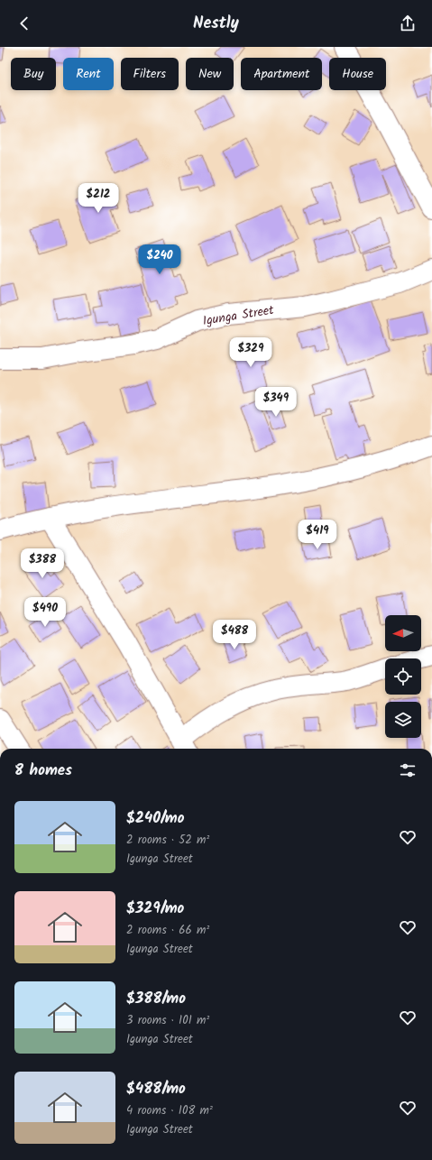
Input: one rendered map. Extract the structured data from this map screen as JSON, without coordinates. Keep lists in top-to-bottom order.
{
  "streets": {
    "street": ["Igunga Street"]
  },
  "north": "left",
  "page": {
    "header": "Nestly",
    "chip": [
      "Buy",
      "Rent",
      "Filters",
      "New",
      "Apartment",
      "House"
    ],
    "price": [
      "$212",
      "$240",
      "$329",
      "$349",
      "$419",
      "$388",
      "$490",
      "$488"
    ],
    "heading": "8 homes",
    "list": [
      {
        "name": "$240/mo",
        "note": "2 rooms · 52 m² · Igunga Street"
      },
      {
        "name": "$329/mo",
        "note": "2 rooms · 66 m² · Igunga Street"
      },
      {
        "name": "$388/mo",
        "note": "3 rooms · 101 m² · Igunga Street"
      },
      {
        "name": "$488/mo",
        "note": "4 rooms · 108 m² · Igunga Street"
      }
    ]
  }
}
